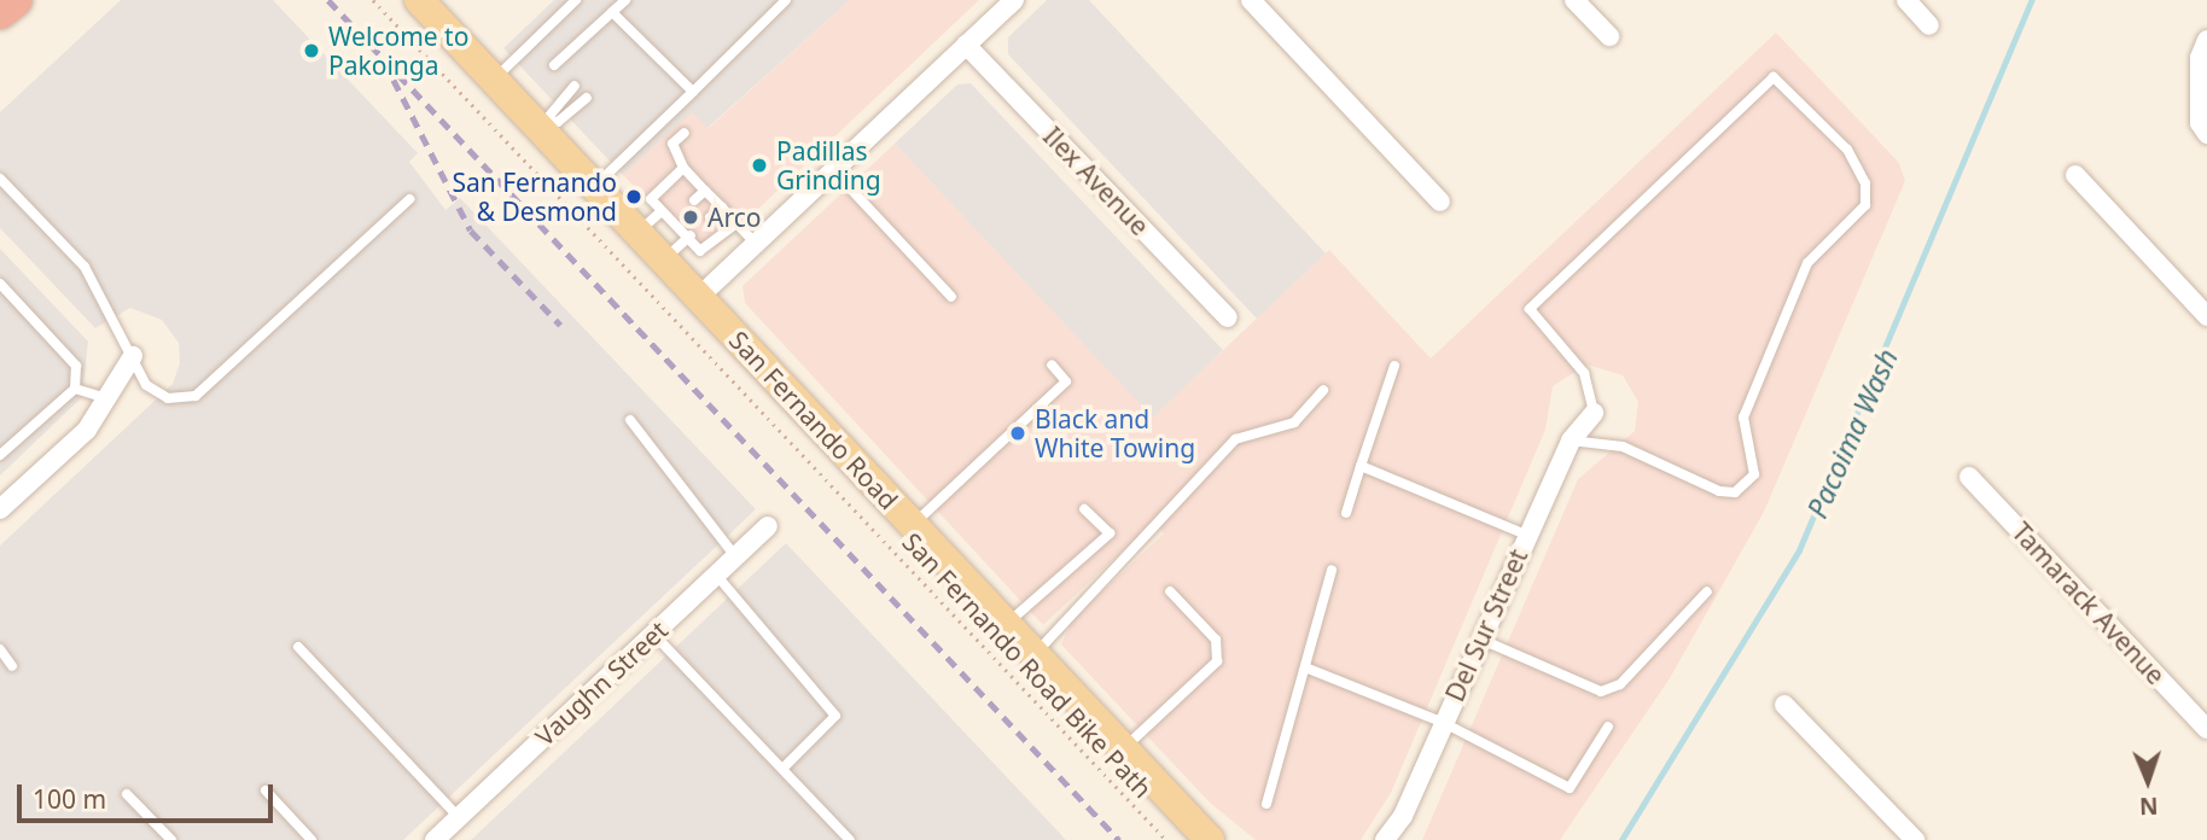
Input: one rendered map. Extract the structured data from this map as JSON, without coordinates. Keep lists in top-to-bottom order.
{
  "streets": {
    "main road": ["San Fernando Road"],
    "street": [
      "Ilex Avenue",
      "Tamarack Avenue",
      "Del Sur Street",
      "Vaughn Street"
    ],
    "path": ["San Fernando Road Bike Path"]
  },
  "water": ["Pacoima Wash"],
  "places": [
    "Welcome to Pakoinga",
    "Padillas Grinding",
    "San Fernando & Desmond",
    "Arco",
    "Black and White Towing"
  ],
  "scale_bar": "100 m",
  "north": "bottom"
}
